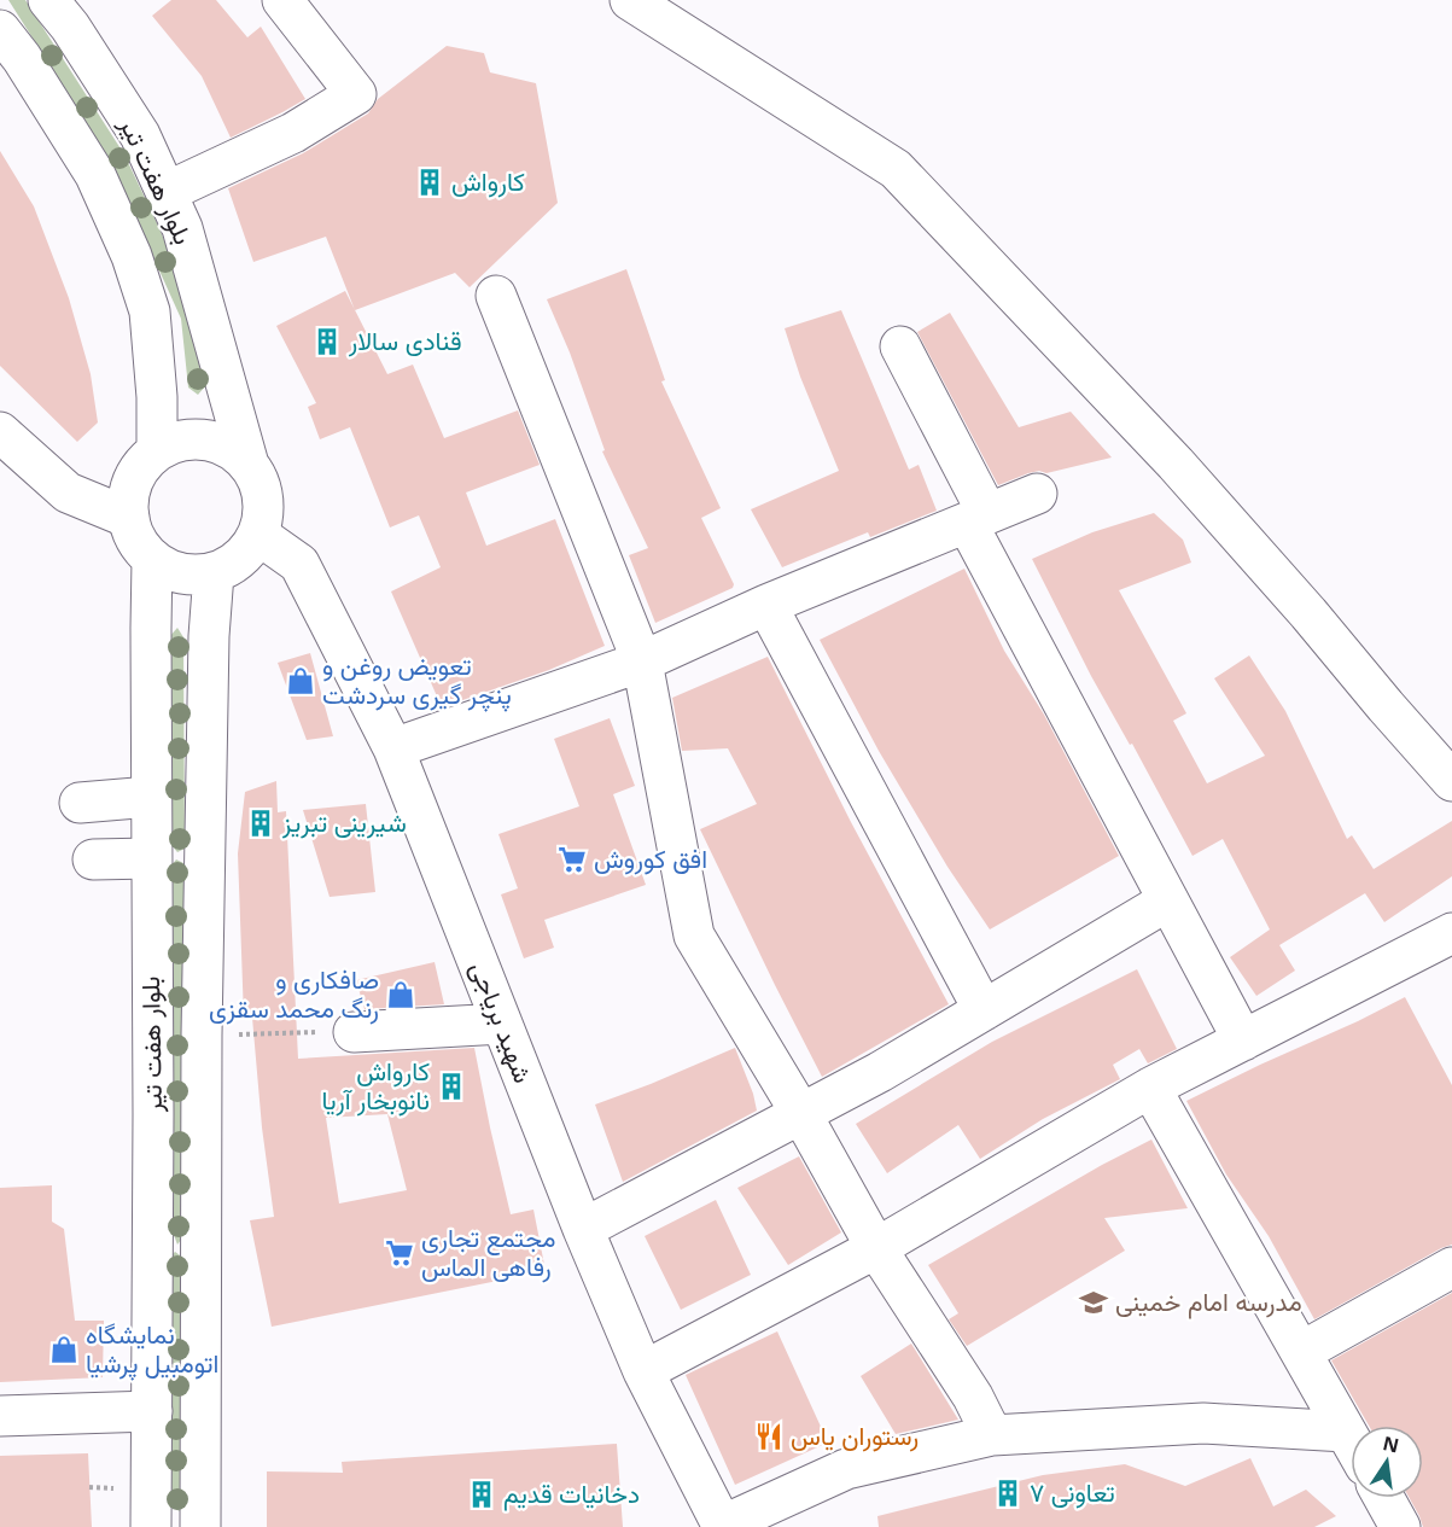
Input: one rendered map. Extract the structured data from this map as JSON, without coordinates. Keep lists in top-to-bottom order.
{
  "streets": {
    "street": ["بلوار هفت تیر", "شهید بریاجی"]
  },
  "crossings": [
    ["بلوار هفت تیر", "شهید بریاجی"]
  ],
  "places": {
    "building": [
      "کارواش",
      "قنادی سالار",
      "شیرینی تبریز",
      "کارواش نانوبخار آریا",
      "تعاونی ۷",
      "دخانیات قدیم"
    ],
    "shop": ["تعویض روغن و پنچر گیری سردشت", "صافکاری و رنگ محمد سقزی", "نمایشگاه اتومبیل پرشیا"],
    "supermarket": ["افق کوروش", "مجتمع تجاری رفاهی الماس"],
    "school or university": ["مدرسه امام خمینی"],
    "restaurant": ["رستوران یاس"]
  },
  "north": "top"
}
